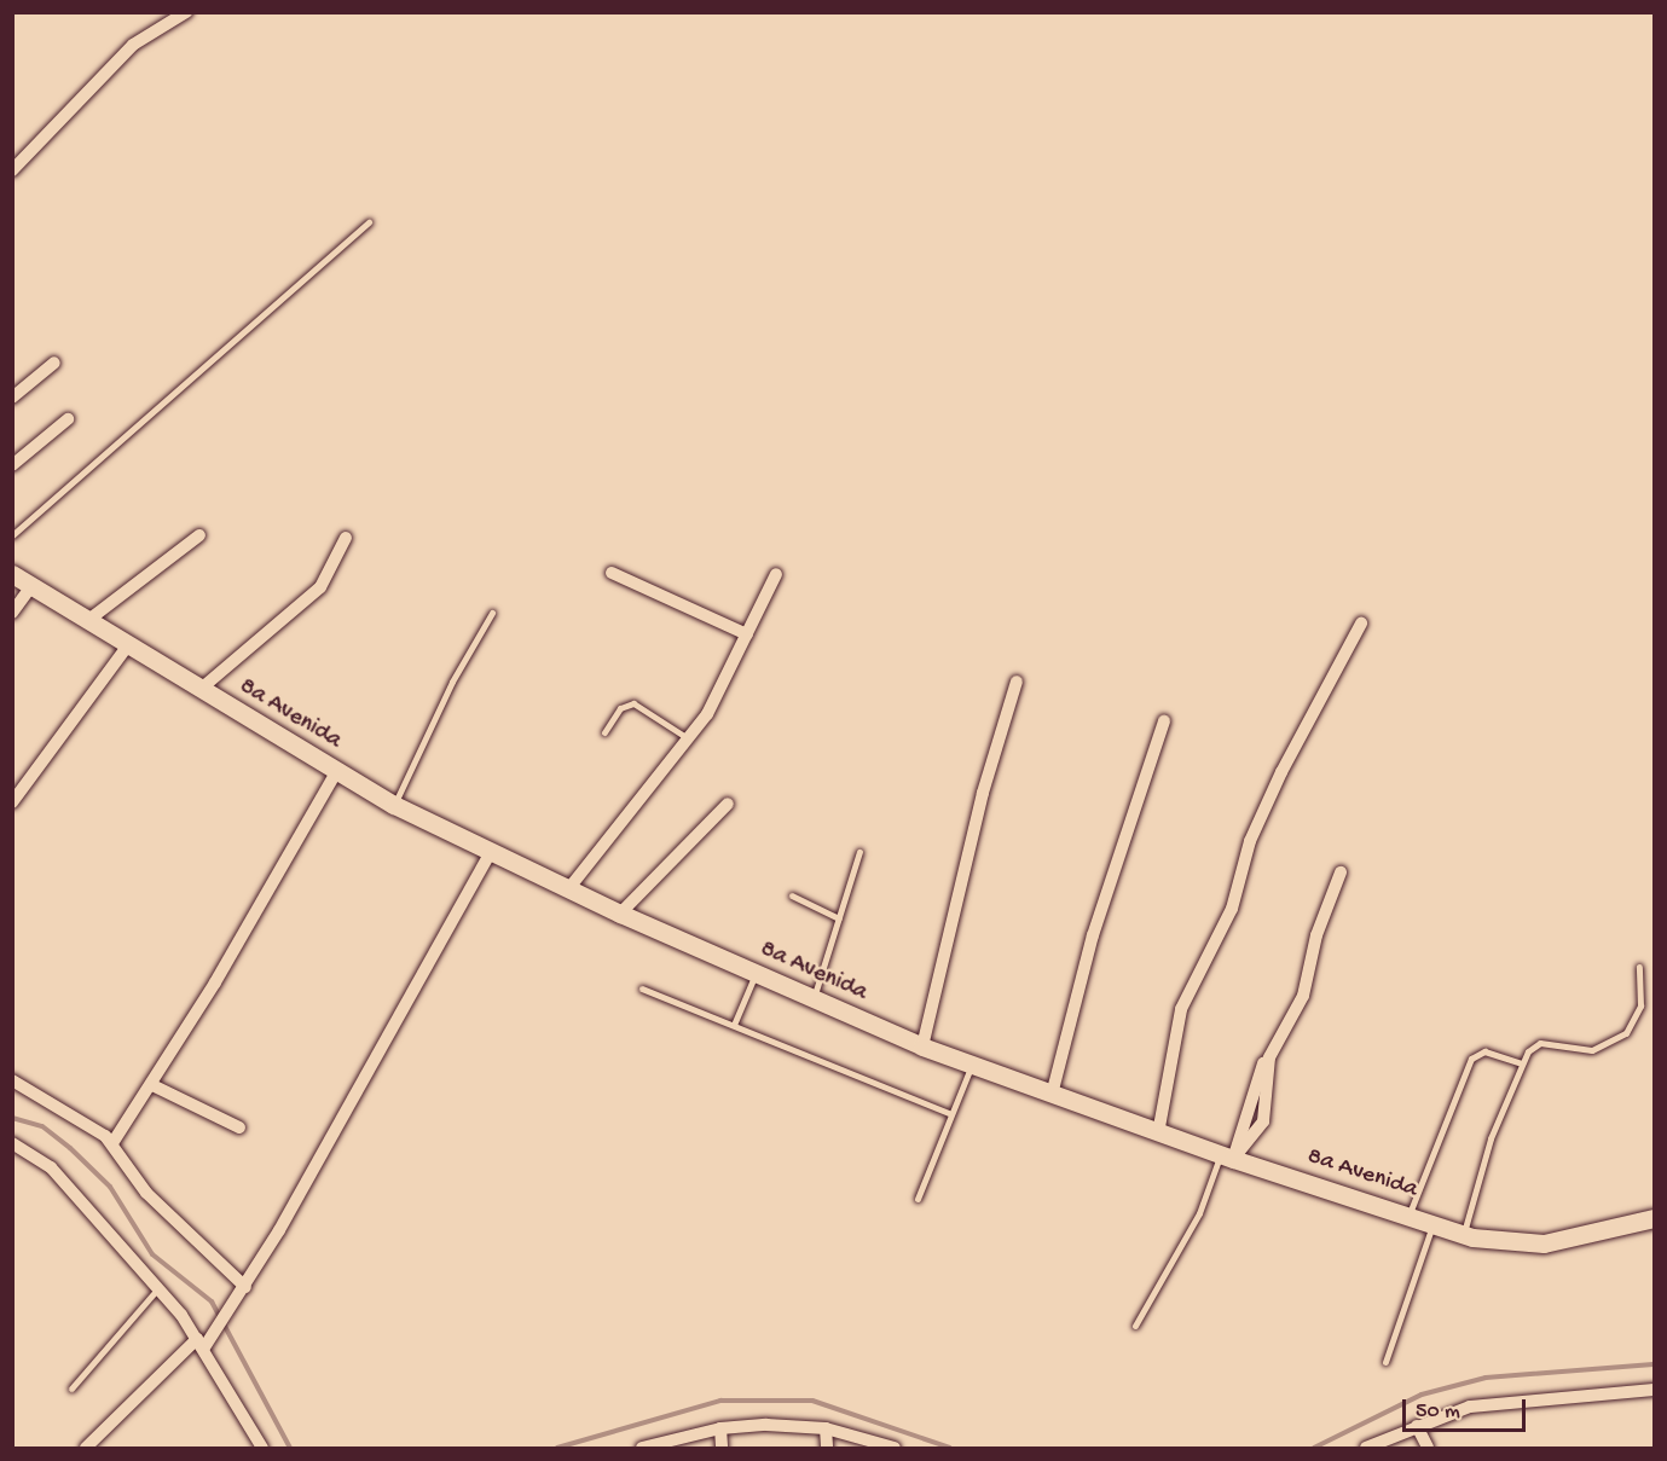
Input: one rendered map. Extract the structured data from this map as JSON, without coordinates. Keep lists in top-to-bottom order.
{
  "streets": {
    "street": ["8a Avenida"]
  },
  "scale_bar": "50 m"
}
